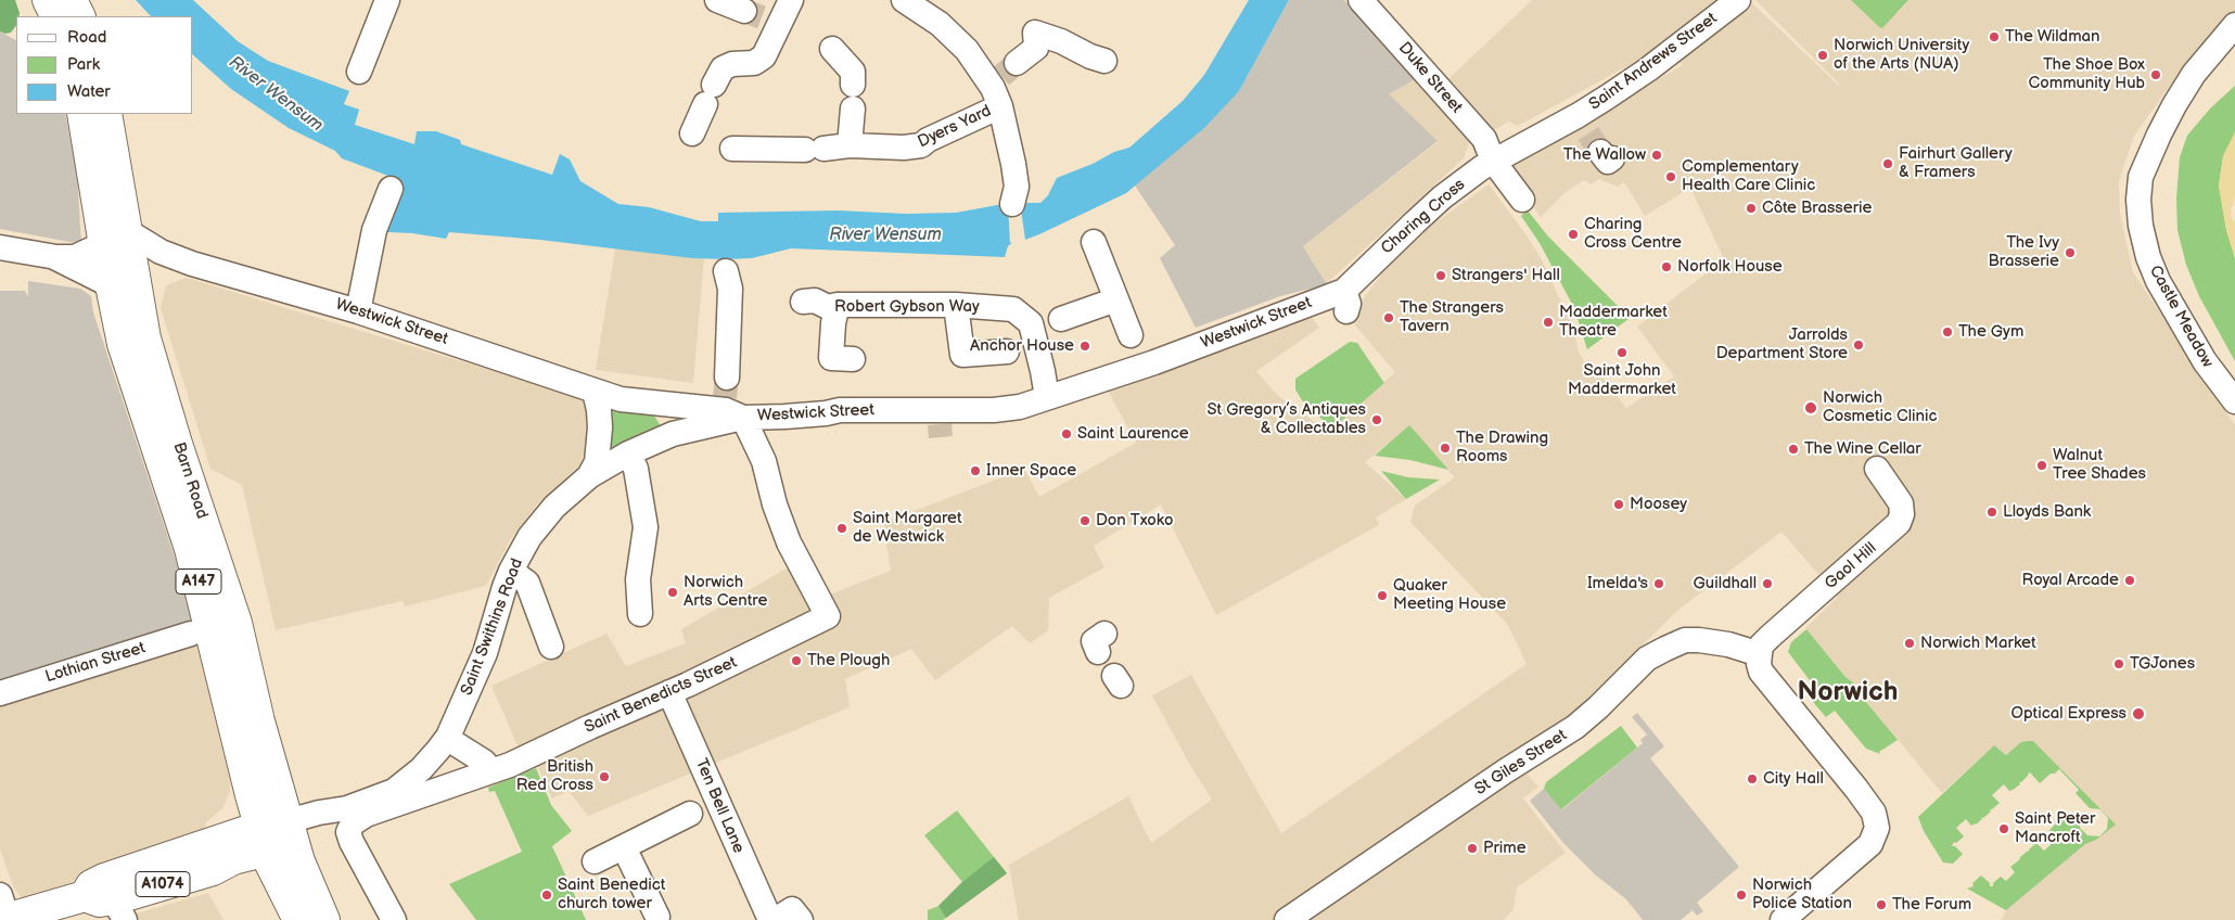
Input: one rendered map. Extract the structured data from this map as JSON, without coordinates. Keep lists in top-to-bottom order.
{
  "streets": {
    "main road": ["Barn Road", "A147", "A1074"],
    "street": [
      "Saint Andrews Street",
      "Duke Street",
      "Dyers Yard",
      "Charing Cross",
      "Robert Gybson Way",
      "Castle Meadow",
      "Westwick Street",
      "Gaol Hill",
      "Saint Swithins Road",
      "Lothian Street",
      "Saint Benedicts Street",
      "St Giles Street",
      "Ten Bell Lane"
    ]
  },
  "crossings": [
    ["Saint Andrews Street", "Duke Street"],
    ["Saint Andrews Street", "Charing Cross"],
    ["Duke Street", "Charing Cross"],
    ["Charing Cross", "Westwick Street"],
    ["Westwick Street", "Barn Road"],
    ["Westwick Street", "Saint Swithins Road"],
    ["Westwick Street", "Saint Benedicts Street"],
    ["Barn Road", "A147"],
    ["Barn Road", "A1074"],
    ["Gaol Hill", "St Giles Street"],
    ["A147", "A1074"],
    ["Saint Swithins Road", "Saint Benedicts Street"],
    ["Saint Benedicts Street", "Ten Bell Lane"]
  ],
  "districts": ["Norwich"],
  "water": ["River Wensum"],
  "places": [
    "The Wildman",
    "Norwich University of the Arts (NUA)",
    "The Shoe Box Community Hub",
    "The Wallow",
    "Fairhurt Gallery & Framers",
    "Complementary Health Care Clinic",
    "Côte Brasserie",
    "Charing Cross Centre",
    "The Ivy Brasserie",
    "Norfolk House",
    "Strangers' Hall",
    "The Strangers Tavern",
    "Maddermarket Theatre",
    "The Gym",
    "Jarrolds Department Store",
    "Anchor House",
    "Saint John Maddermarket",
    "Norwich Cosmetic Clinic",
    "St Gregory’s Antiques & Collectables",
    "Saint Laurence",
    "The Drawing Rooms",
    "The Wine Cellar",
    "Walnut Tree Shades",
    "Inner Space",
    "Moosey",
    "Lloyds Bank",
    "Don Txoko",
    "Saint Margaret de Westwick",
    "Royal Arcade",
    "Imelda's",
    "Guildhall",
    "Norwich Arts Centre",
    "Quaker Meeting House",
    "Norwich Market",
    "The Plough",
    "TGJones",
    "Optical Express",
    "British Red Cross",
    "City Hall",
    "Saint Peter Mancroft",
    "Prime",
    "Saint Benedict church tower",
    "Norwich Police Station",
    "The Forum"
  ],
  "legend": ["Road", "Park", "Water"]
}
